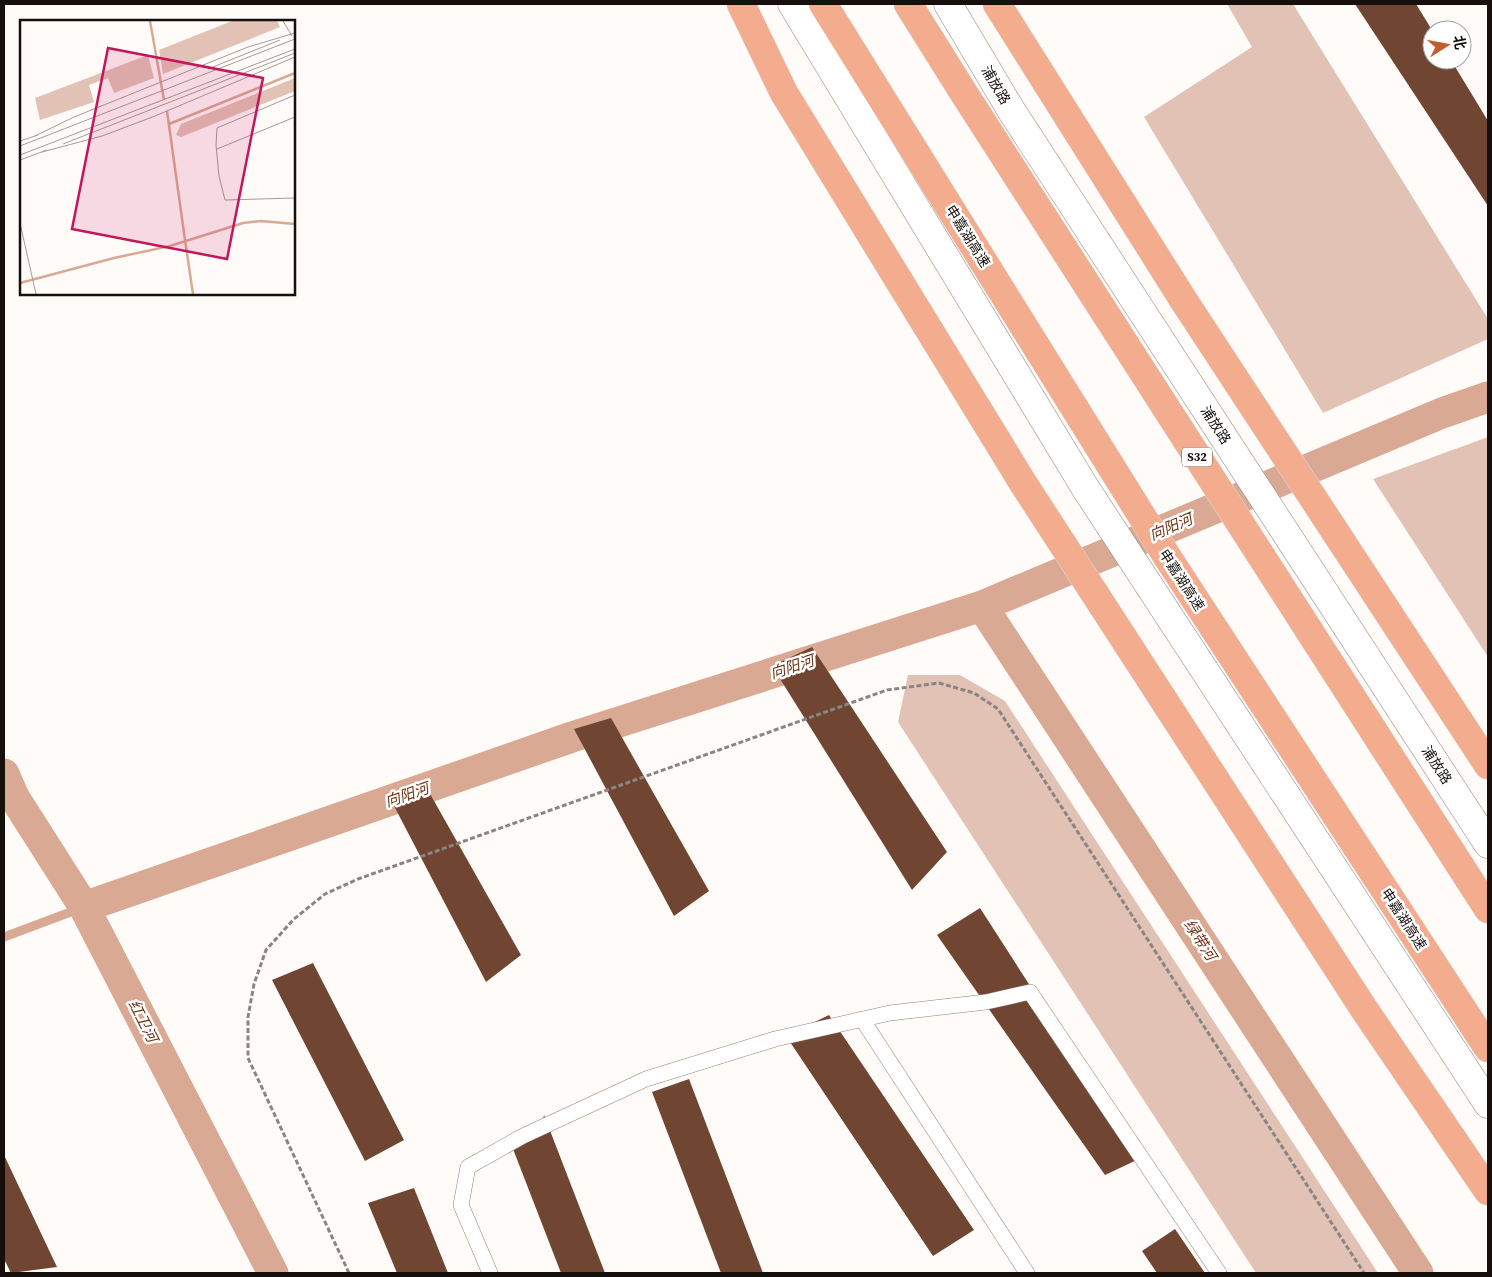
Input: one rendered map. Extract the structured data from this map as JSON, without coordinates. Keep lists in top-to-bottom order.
{
  "streets": {
    "highway": ["申嘉湖高速", "S32"],
    "main road": ["浦放路"]
  },
  "water": ["向阳河", "绿带河", "红卫河"],
  "north": "right"
}
